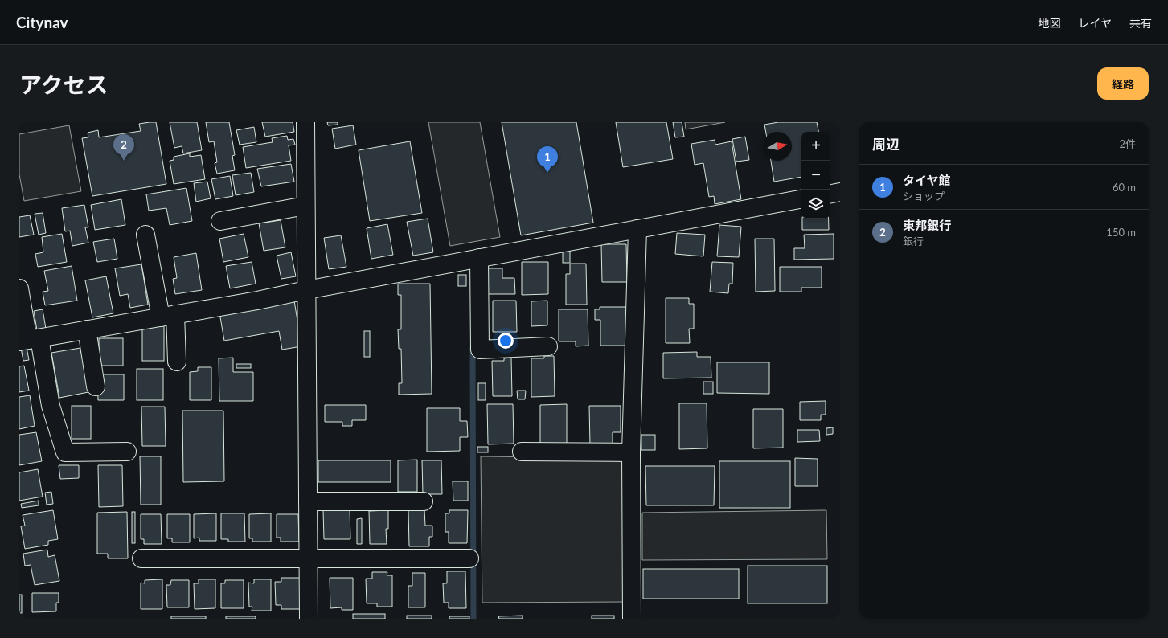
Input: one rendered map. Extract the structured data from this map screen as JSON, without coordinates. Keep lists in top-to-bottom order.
{
  "north": "right",
  "page": {
    "header": "Citynav",
    "nav": ["地図", "レイヤ", "共有"],
    "title": "アクセス",
    "buttons": "経路",
    "heading": ["周辺", "2件"],
    "map_buttons": ["+", "−"],
    "pins": ["2", "1"],
    "list": [
      {
        "mark": "1",
        "name": "タイヤ館",
        "note": "ショップ",
        "value": "60 m"
      },
      {
        "mark": "2",
        "name": "東邦銀行",
        "note": "銀行",
        "value": "150 m"
      }
    ]
  }
}
